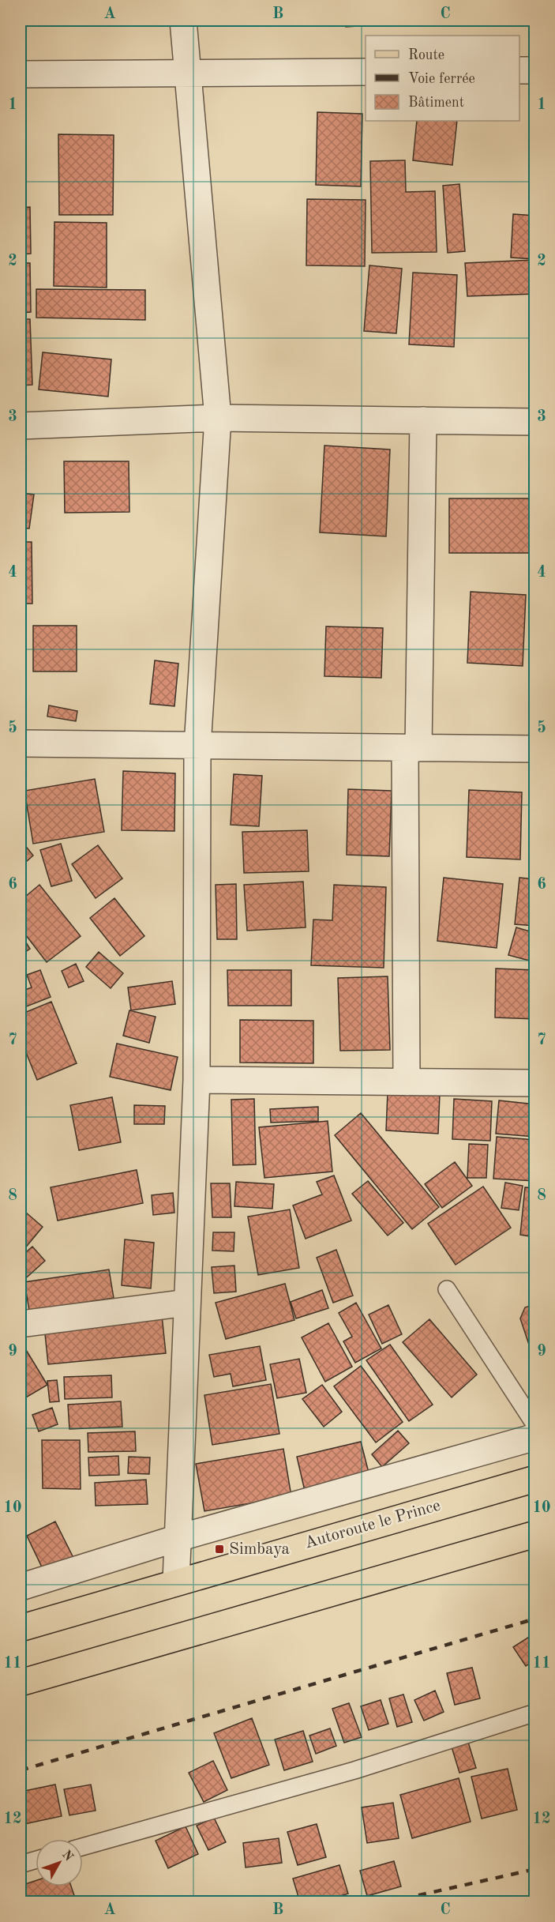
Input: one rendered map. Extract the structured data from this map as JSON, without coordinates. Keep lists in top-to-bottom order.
{
  "streets": {
    "main road": ["Autoroute le Prince"]
  },
  "places": {
    "transit": ["Simbaya"]
  },
  "legend": ["Route", "Voie ferrée", "Bâtiment"],
  "north": "top right",
  "grid": {
    "columns": ["A", "B", "C"],
    "rows": [
      "1",
      "2",
      "3",
      "4",
      "5",
      "6",
      "7",
      "8",
      "9",
      "10",
      "11",
      "12"
    ]
  }
}
